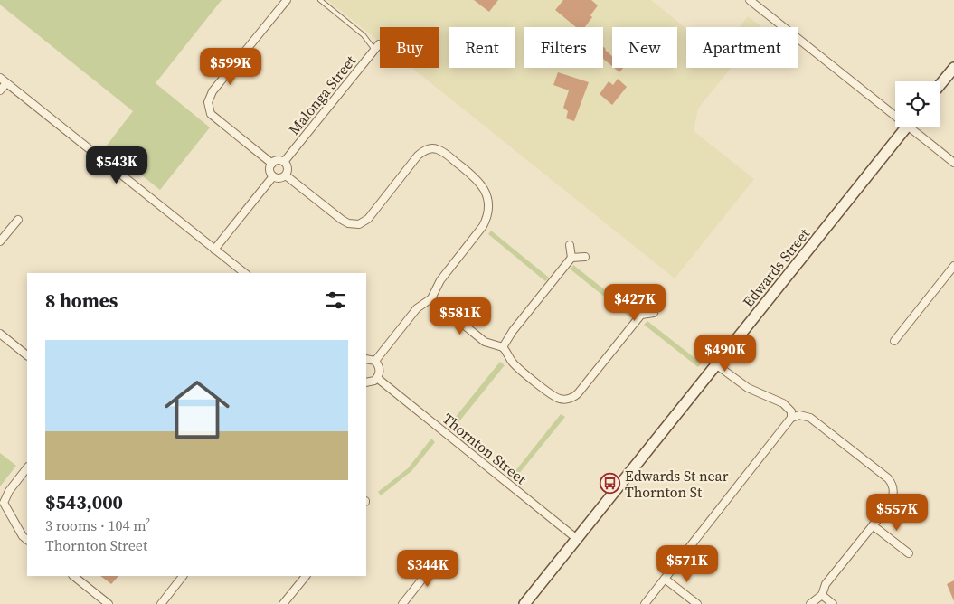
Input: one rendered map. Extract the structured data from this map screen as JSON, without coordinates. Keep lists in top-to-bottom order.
{
  "streets": {
    "main road": ["Edwards Street"],
    "street": ["Malonga Street", "Thornton Street"]
  },
  "crossings": [
    ["Edwards Street", "Thornton Street"]
  ],
  "places": {
    "bus stop": ["Edwards St near Thornton St"]
  },
  "page": {
    "chip": [
      "Buy",
      "Rent",
      "Filters",
      "New",
      "Apartment"
    ],
    "price": [
      "$599K",
      "$543K",
      "$427K",
      "$581K",
      "$490K",
      "$557K",
      "$571K",
      "$344K"
    ],
    "heading": "8 homes",
    "list": [
      {
        "name": "$543,000",
        "note": "3 rooms · 104 m² · Thornton Street"
      }
    ]
  }
}
